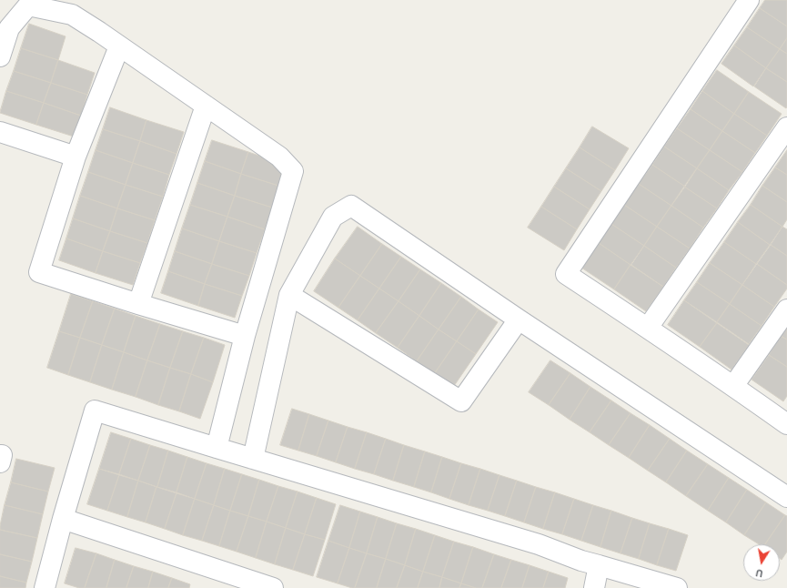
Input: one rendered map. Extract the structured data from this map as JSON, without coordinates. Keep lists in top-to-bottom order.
{
  "north": "bottom"
}
